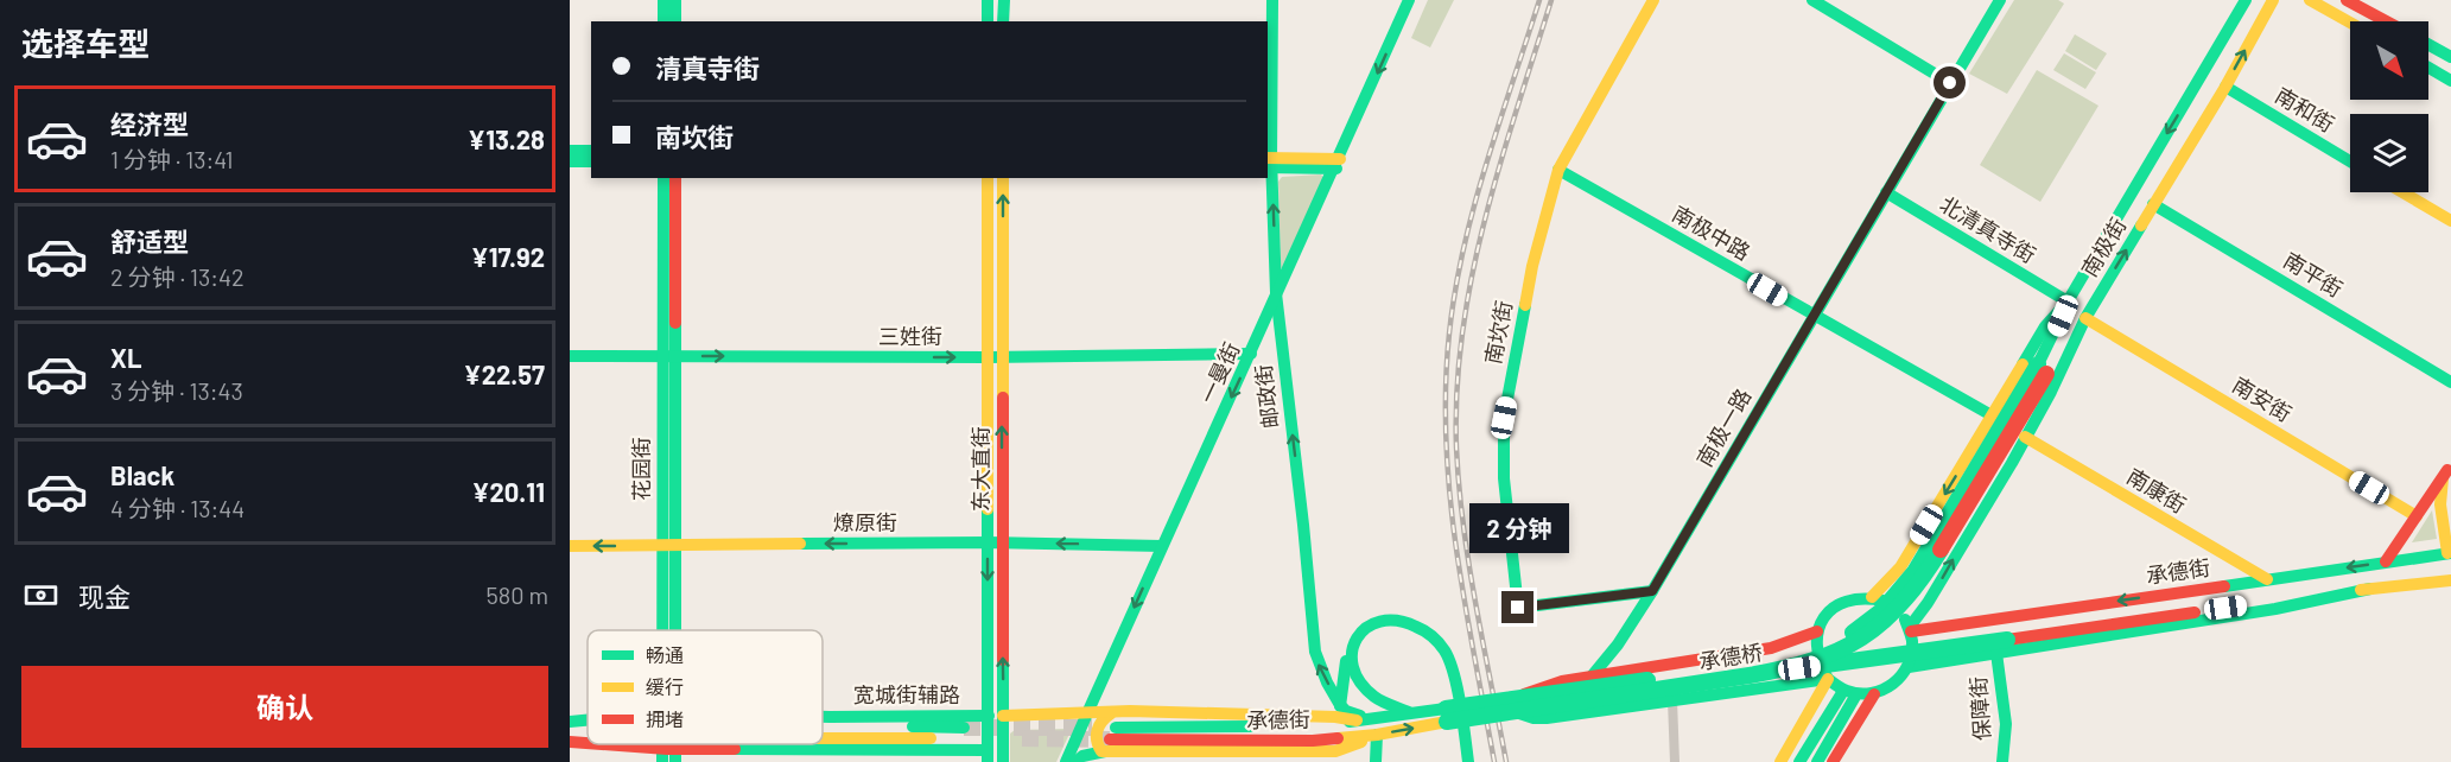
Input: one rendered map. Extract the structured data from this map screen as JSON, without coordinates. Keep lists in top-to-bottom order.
{
  "streets": {
    "main road": [
      "南和街",
      "北清真寺街",
      "南极中路",
      "南极街",
      "南平街",
      "南坎街",
      "三姓街",
      "一曼街",
      "邮政街",
      "南安街",
      "南极一路",
      "花园街",
      "东大直街",
      "南康街",
      "燎原街",
      "承德街",
      "承德桥",
      "宽城街辅路",
      "保障街"
    ]
  },
  "crossings": [
    ["南和街", "南极街"],
    ["北清真寺街", "南极街"],
    ["北清真寺街", "南极一路"],
    ["南极中路", "南极街"],
    ["南极中路", "南坎街"],
    ["南极中路", "南极一路"],
    ["南极街", "南平街"],
    ["南极街", "南安街"],
    ["南极街", "南康街"],
    ["南极街", "承德街"],
    ["南坎街", "南极一路"],
    ["三姓街", "一曼街"],
    ["三姓街", "花园街"],
    ["三姓街", "东大直街"],
    ["一曼街", "邮政街"],
    ["一曼街", "燎原街"],
    ["一曼街", "宽城街辅路"],
    ["花园街", "燎原街"],
    ["东大直街", "燎原街"],
    ["东大直街", "宽城街辅路"],
    ["南康街", "承德街"],
    ["承德街", "承德桥"],
    ["承德街", "宽城街辅路"]
  ],
  "one_way": [
    "三姓街",
    "一曼街",
    "邮政街",
    "燎原街"
  ],
  "legend": ["畅通", "缓行", "拥堵"],
  "north": "bottom right",
  "page": {
    "heading": "选择车型",
    "banner": ["清真寺街", "南坎街"],
    "list": [
      {
        "name": "经济型",
        "note": "1 分钟 · 13:41",
        "value": "¥13.28"
      },
      {
        "name": "舒适型",
        "note": "2 分钟 · 13:42",
        "value": "¥17.92"
      },
      {
        "name": "XL",
        "note": "3 分钟 · 13:43",
        "value": "¥22.57"
      },
      {
        "name": "Black",
        "note": "4 分钟 · 13:44",
        "value": "¥20.11"
      }
    ],
    "bubble": "2 分钟",
    "pay": ["现金", "580 m"],
    "buttons": "确认"
  }
}
